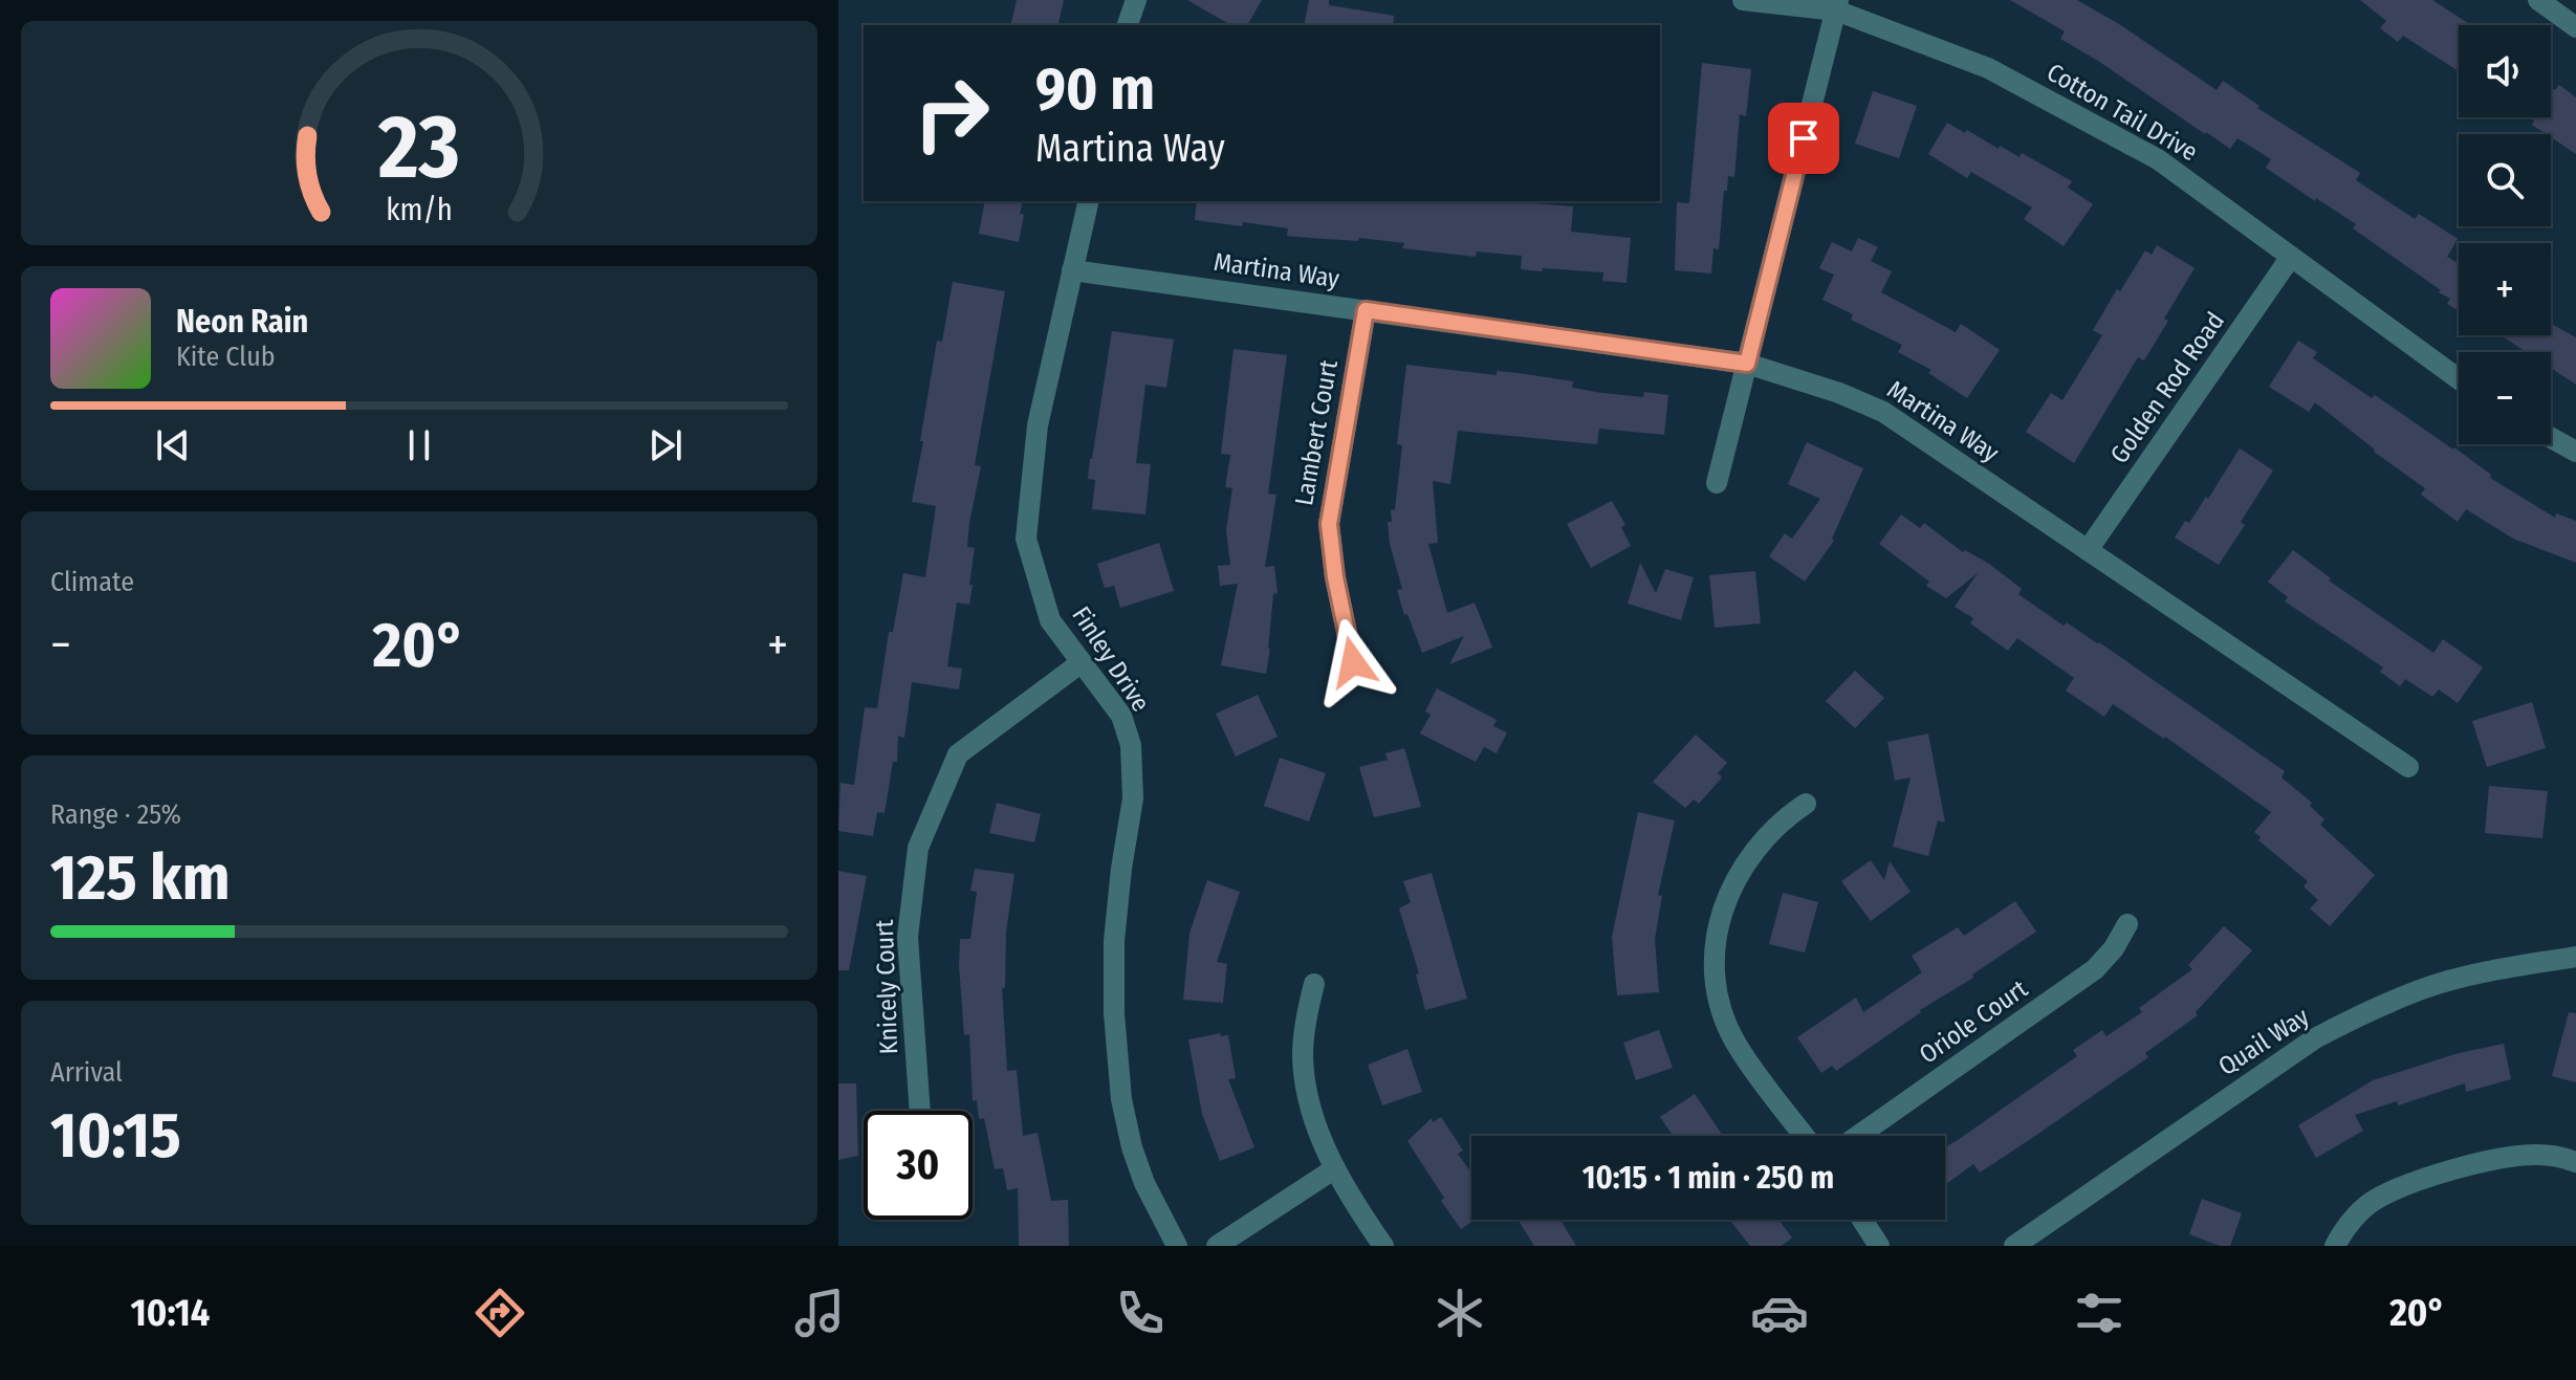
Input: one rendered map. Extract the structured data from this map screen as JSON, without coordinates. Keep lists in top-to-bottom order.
{
  "streets": {
    "street": [
      "Cotton Tail Drive",
      "Martina Way",
      "Golden Rod Road",
      "Lambert Court",
      "Finley Drive",
      "Knicely Court",
      "Oriole Court",
      "Quail Way"
    ]
  },
  "crossings": [
    ["Cotton Tail Drive", "Golden Rod Road"],
    ["Martina Way", "Golden Rod Road"],
    ["Martina Way", "Lambert Court"],
    ["Martina Way", "Finley Drive"],
    ["Finley Drive", "Knicely Court"]
  ],
  "page": {
    "map_buttons": ["+", "−"],
    "turn": ["90 m", "Martina Way"],
    "song": ["Neon Rain", "Kite Club"],
    "tile": [
      "Climate",
      ["Range · 25%", "125 km"],
      ["Arrival", "10:15"]
    ],
    "heat": ["−", "20°", "+"],
    "limit": "30",
    "trip": "10:15 · 1 min · 250 m",
    "tabs": ["10:14", "20°"],
    "gauge": ["23", "km/h"]
  }
}
